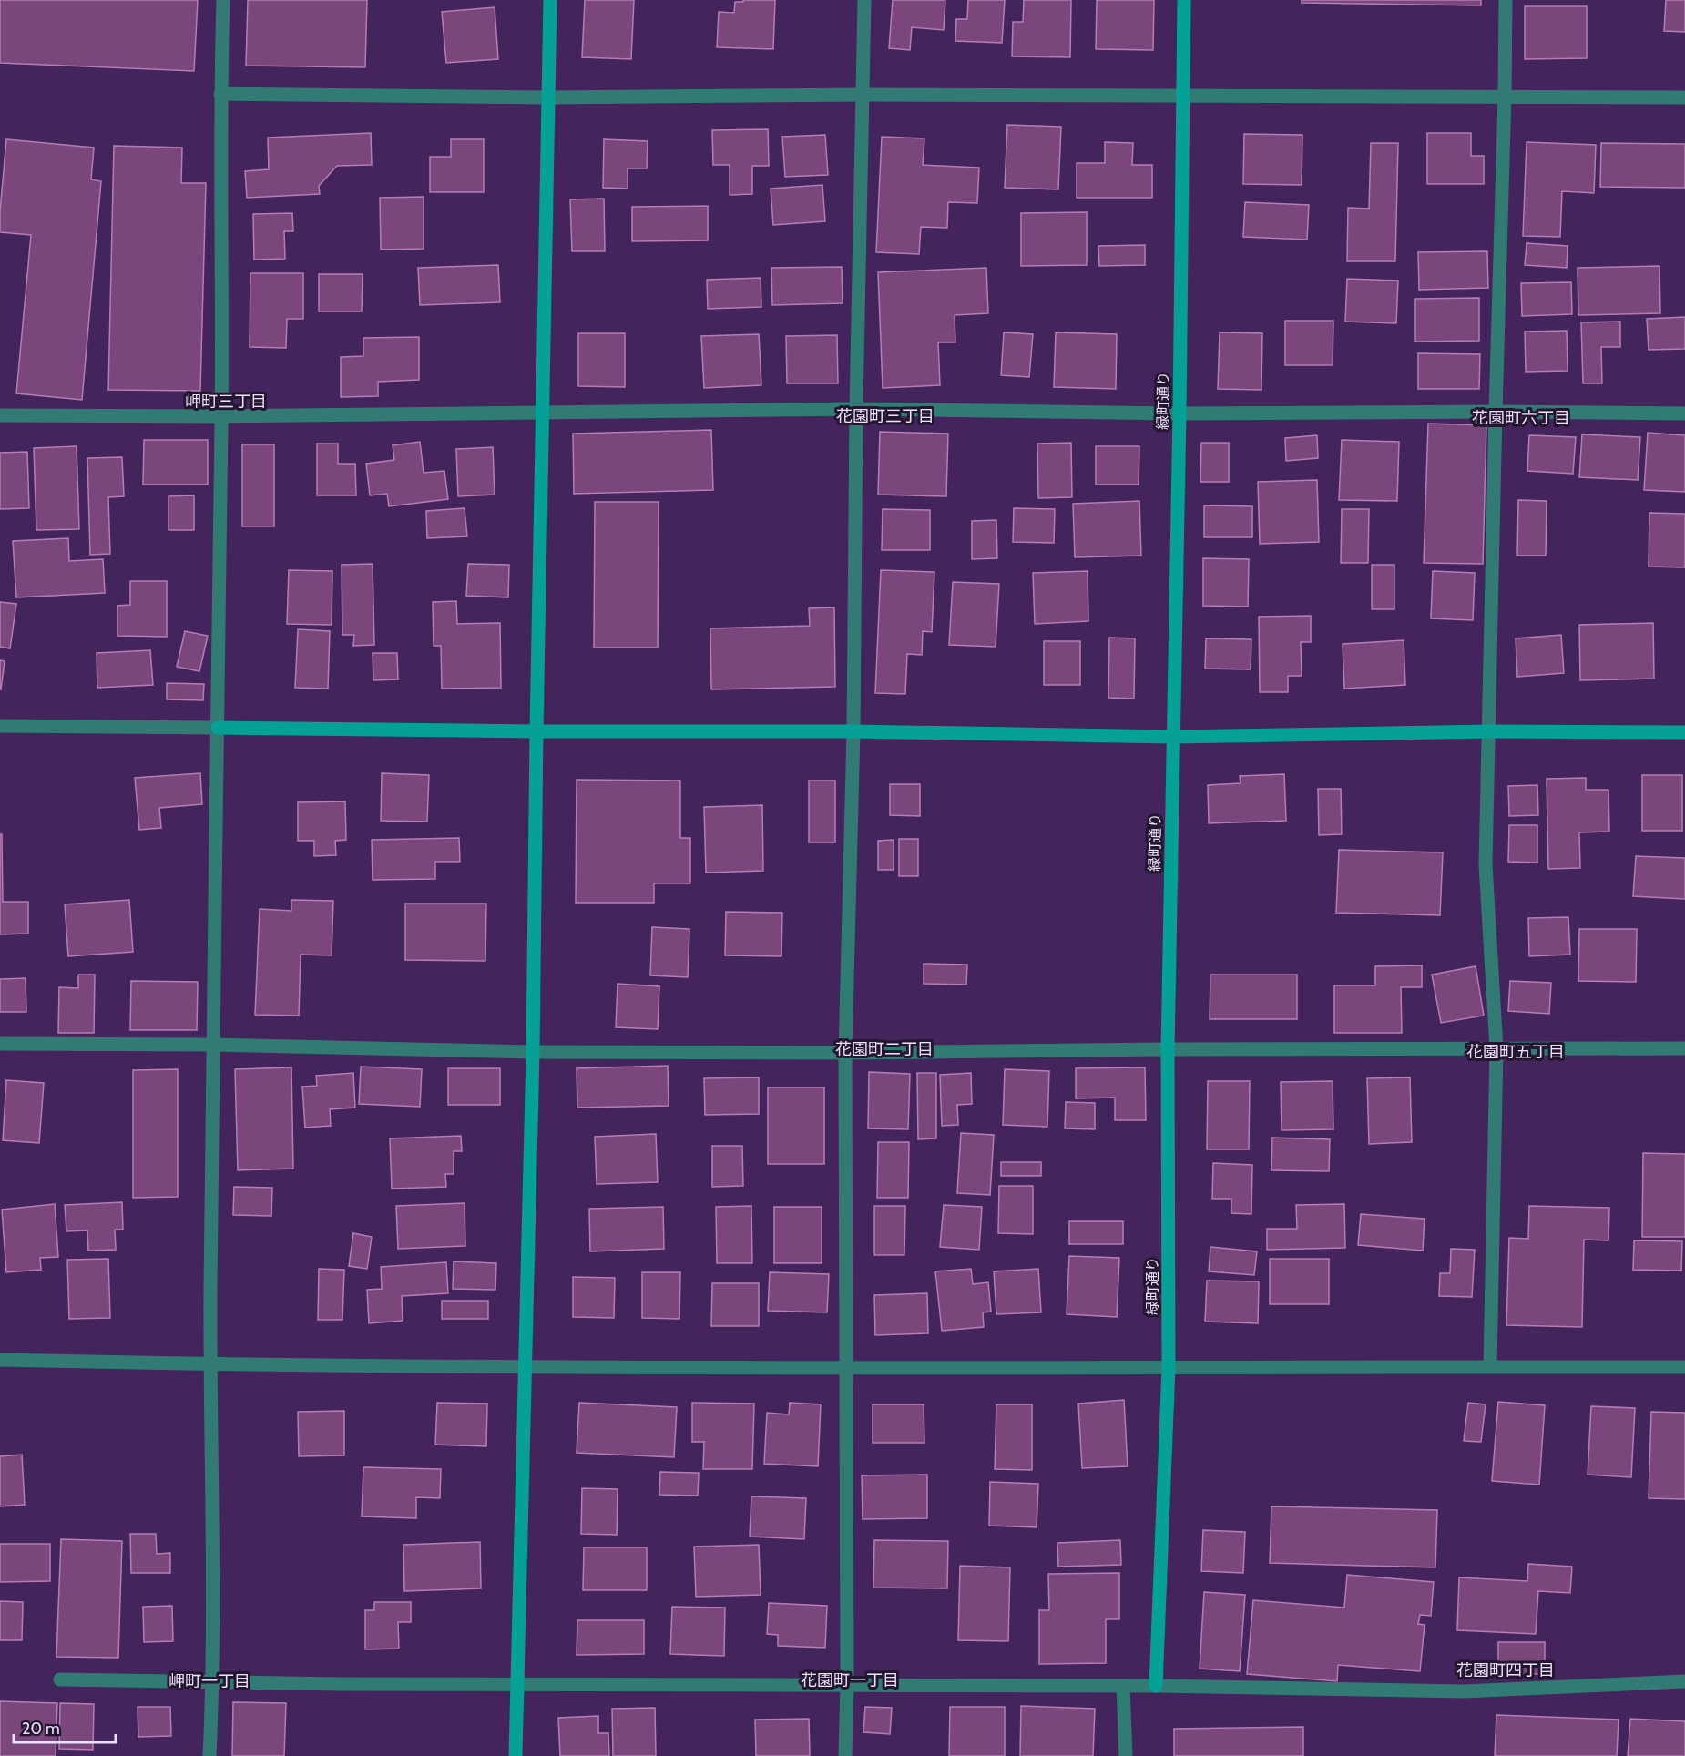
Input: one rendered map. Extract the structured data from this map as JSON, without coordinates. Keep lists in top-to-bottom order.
{
  "streets": {
    "street": ["緑町通り"]
  },
  "districts": [
    "岬町三丁目",
    "花園町三丁目",
    "花園町六丁目",
    "花園町二丁目",
    "花園町五丁目",
    "花園町四丁目",
    "花園町一丁目",
    "岬町一丁目"
  ],
  "scale_bar": "20 m"
}
